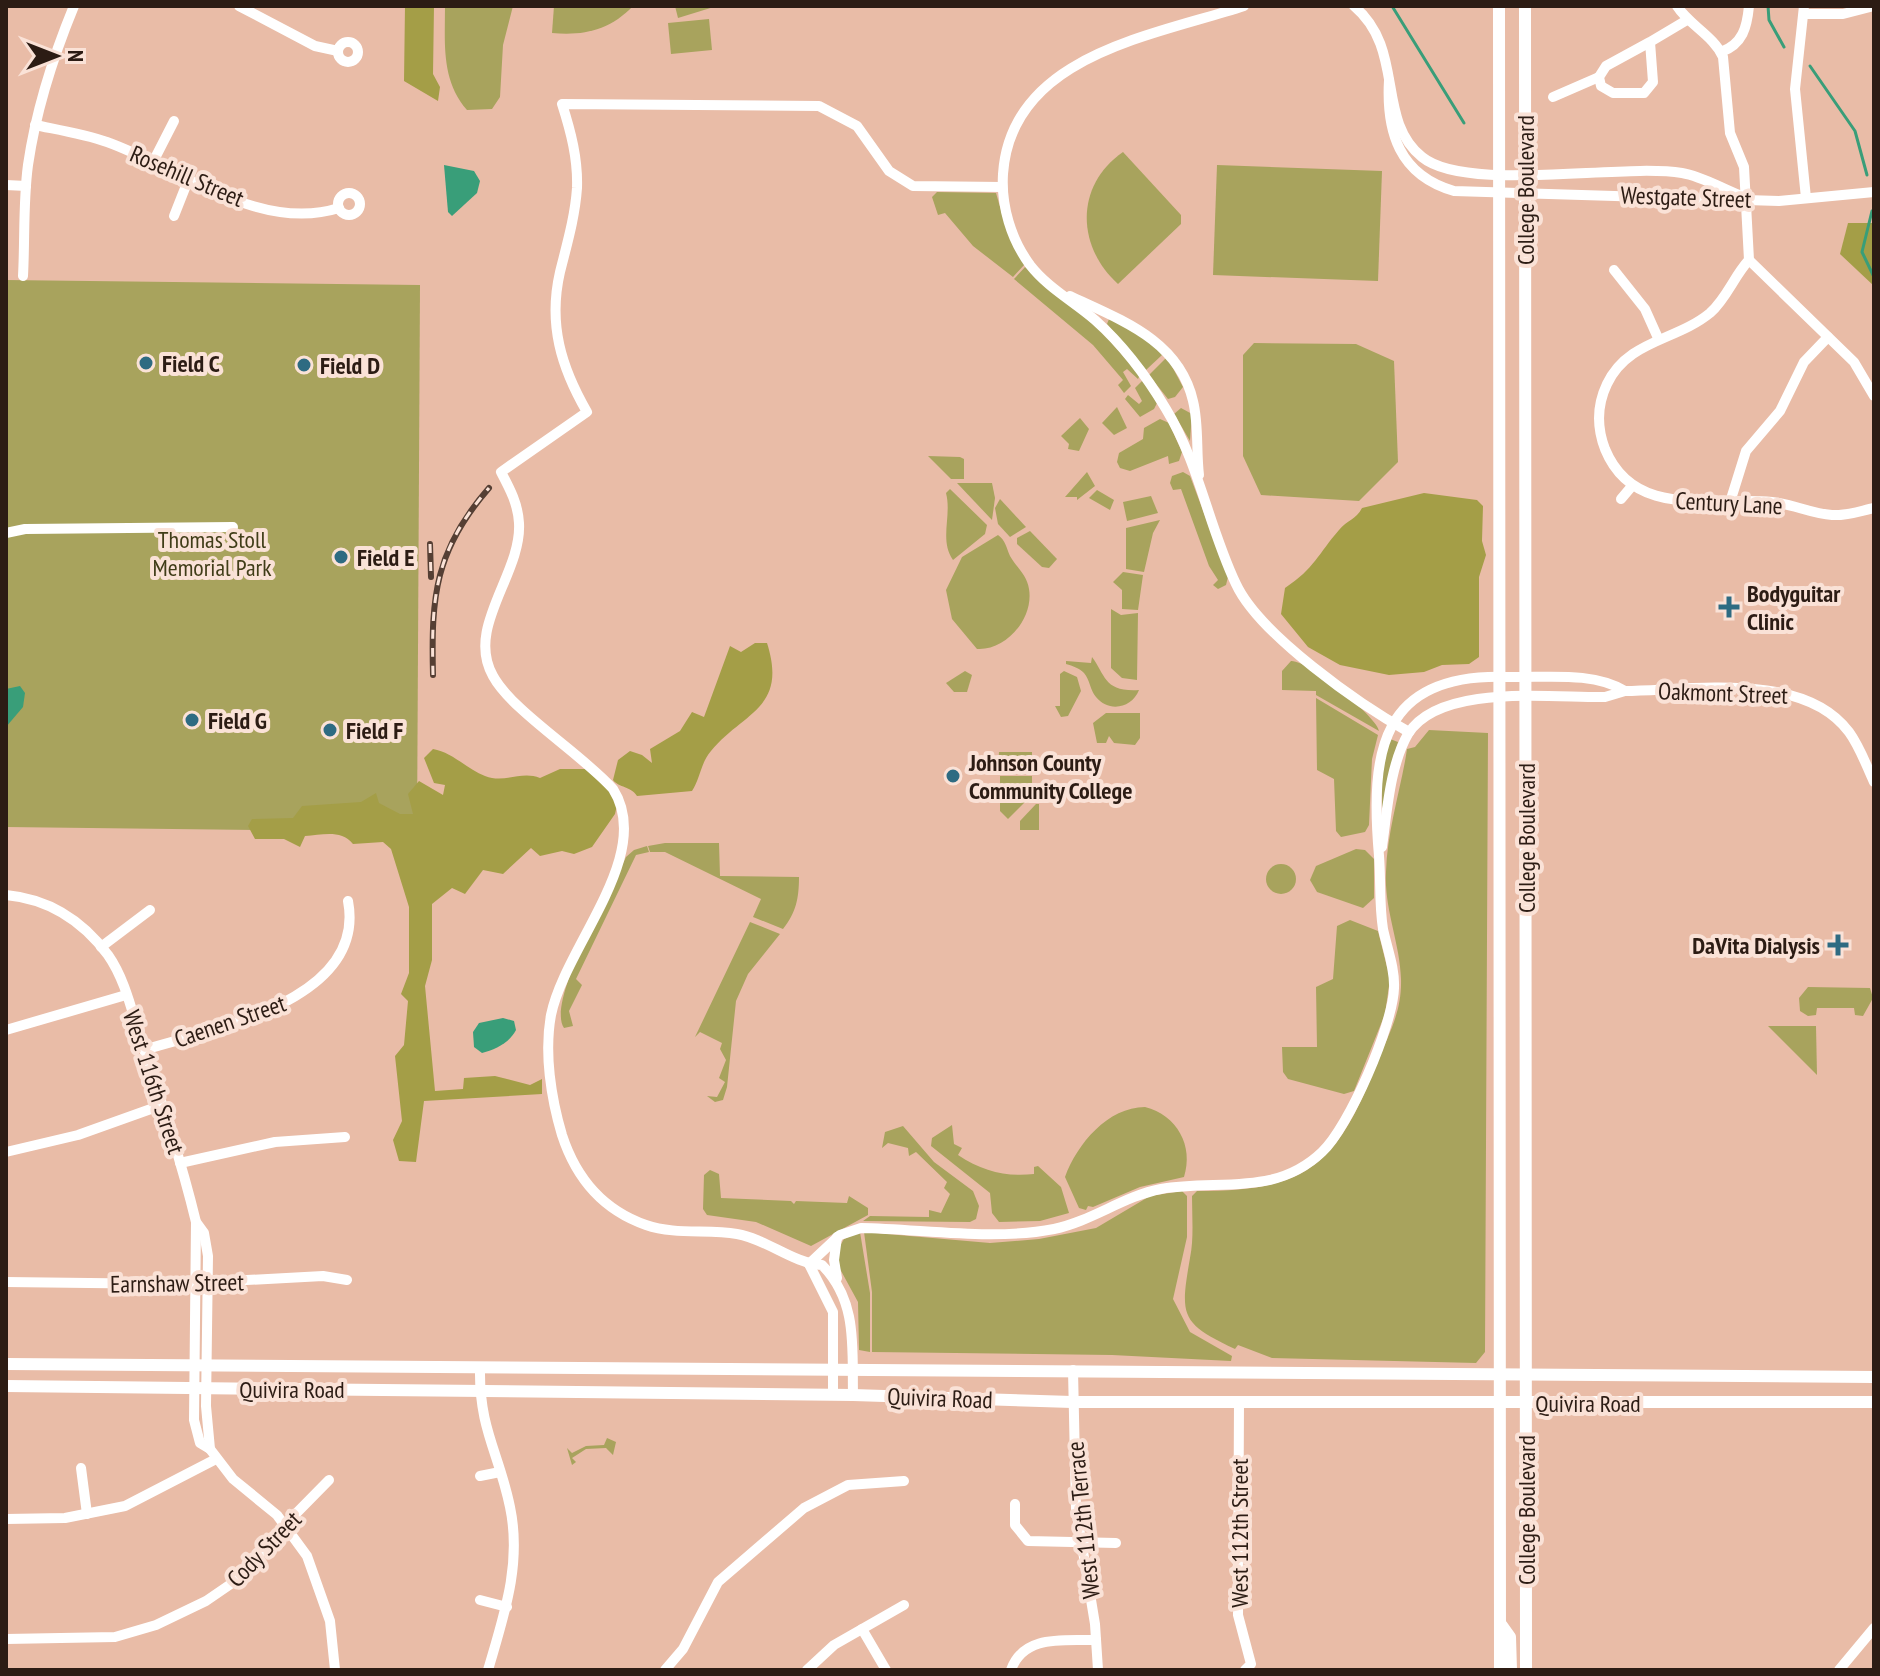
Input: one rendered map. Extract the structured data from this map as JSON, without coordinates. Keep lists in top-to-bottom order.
{
  "streets": {
    "main road": ["College Boulevard", "Quivira Road"],
    "street": [
      "Rosehill Street",
      "Westgate Street",
      "Century Lane",
      "Oakmont Street",
      "Caenen Street",
      "West 116th Street",
      "Earnshaw Street",
      "West 112th Terrace",
      "West 112th Street",
      "Cody Street"
    ]
  },
  "crossings": [
    ["College Boulevard", "Westgate Street"],
    ["College Boulevard", "Oakmont Street"],
    ["College Boulevard", "Quivira Road"],
    ["Caenen Street", "West 116th Street"],
    ["West 116th Street", "Earnshaw Street"],
    ["West 116th Street", "Quivira Road"],
    ["West 116th Street", "Cody Street"],
    ["Quivira Road", "West 112th Terrace"],
    ["Quivira Road", "West 112th Street"]
  ],
  "parks": ["Thomas Stoll Memorial Park"],
  "places": {
    "other": [
      "Field C",
      "Field D",
      "Field E",
      "Field G",
      "Field F",
      "Johnson County Community College"
    ],
    "health": ["Bodyguitar Clinic", "DaVita Dialysis"]
  },
  "north": "right"
}
